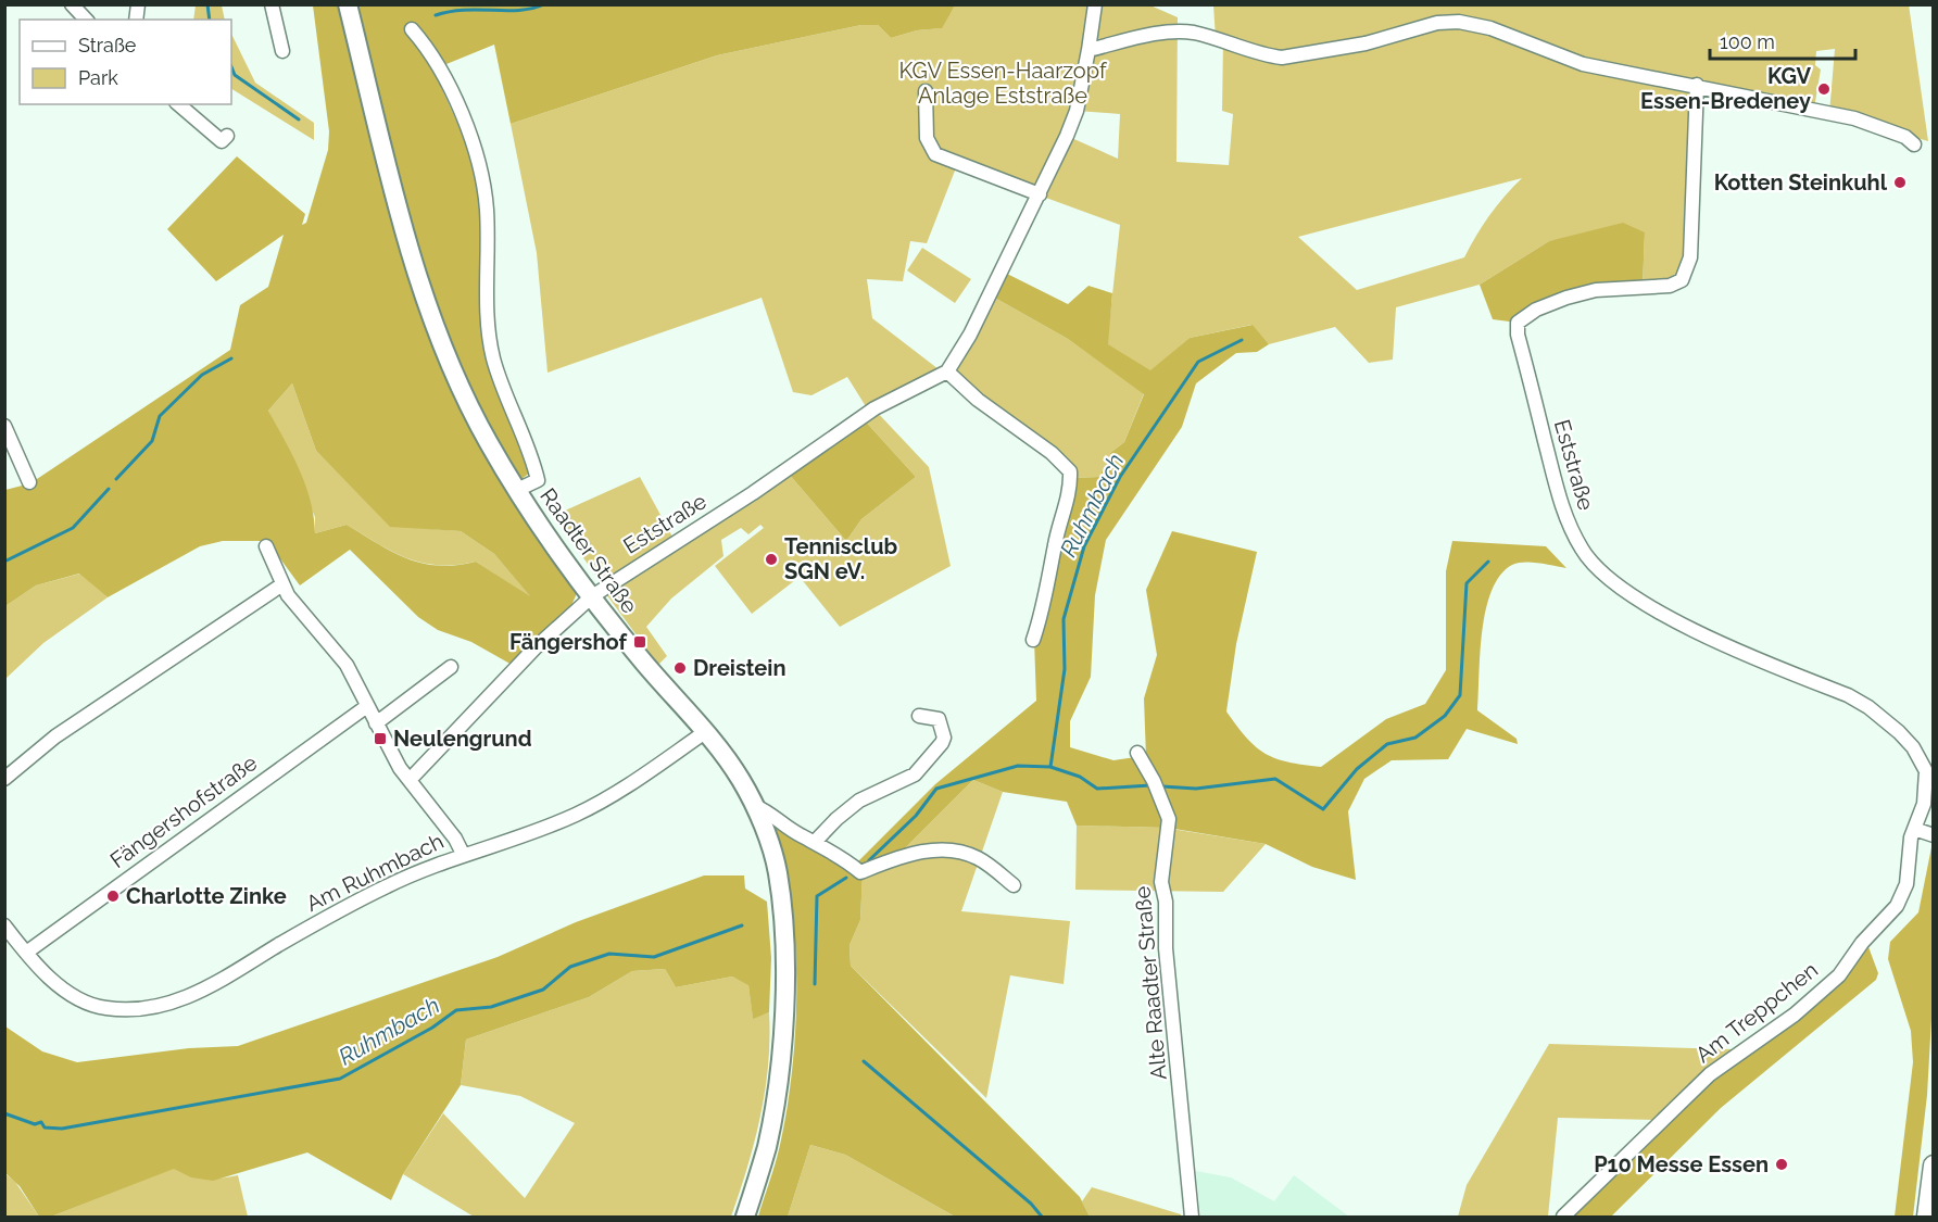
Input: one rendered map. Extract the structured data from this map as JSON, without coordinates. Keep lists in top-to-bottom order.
{
  "streets": {
    "main road": ["Raadter Straße"],
    "street": [
      "Eststraße",
      "Fängershofstraße",
      "Am Ruhmbach",
      "Alte Raadter Straße",
      "Am Treppchen"
    ]
  },
  "crossings": [
    ["Eststraße", "Raadter Straße"],
    ["Eststraße", "Am Treppchen"],
    ["Raadter Straße", "Am Ruhmbach"],
    ["Fängershofstraße", "Am Ruhmbach"]
  ],
  "water": ["Ruhmbach"],
  "parks": ["KGV Essen-Haarzopf Anlage Eststraße"],
  "places": {
    "other": [
      "KGV Essen-Bredeney",
      "Kotten Steinkuhl",
      "Tennisclub SGN eV.",
      "Dreistein",
      "Charlotte Zinke",
      "P10 Messe Essen"
    ],
    "transit": ["Fängershof", "Neulengrund"]
  },
  "legend": ["Straße", "Park"],
  "scale_bar": "100 m"
}
